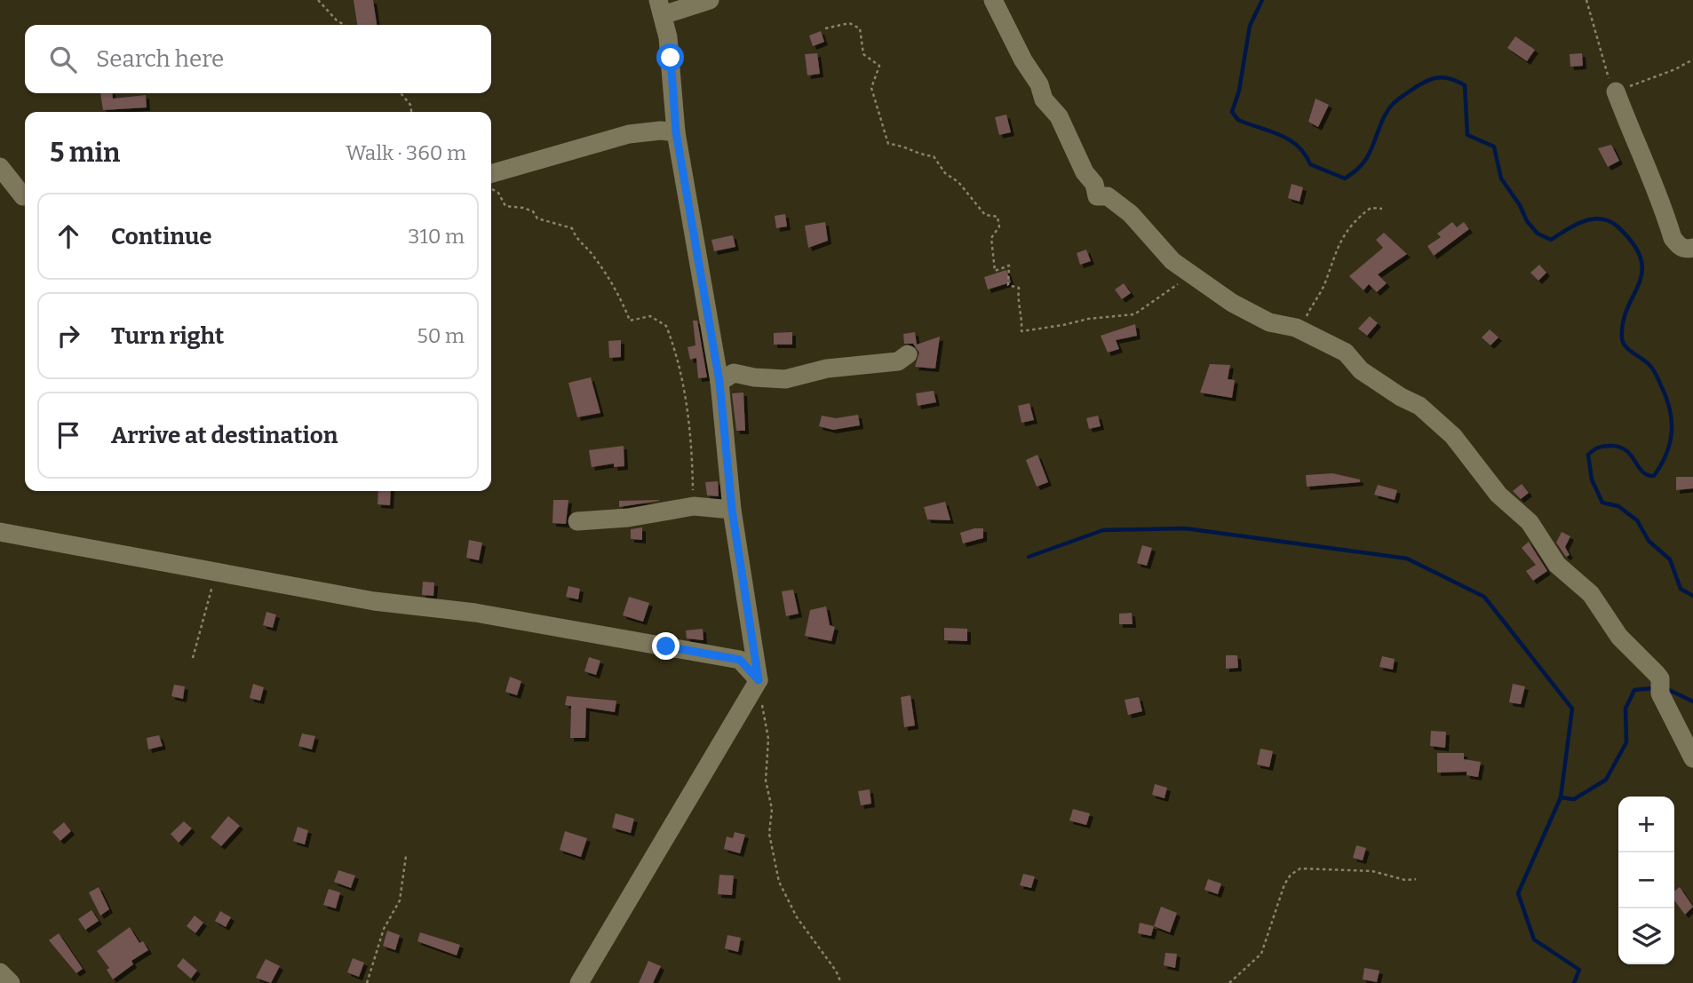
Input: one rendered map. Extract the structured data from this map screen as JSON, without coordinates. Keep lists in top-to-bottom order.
{
  "page": {
    "search": "Search here",
    "heading": ["5 min", "Walk · 360 m"],
    "list": [
      ["Continue", "310 m"],
      ["Turn right", "50 m"],
      "Arrive at destination"
    ],
    "map_buttons": ["+", "−"]
  }
}
